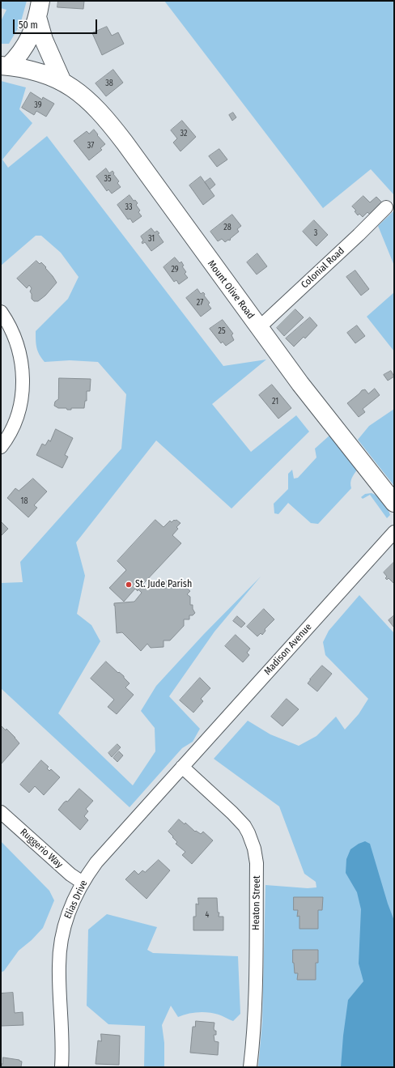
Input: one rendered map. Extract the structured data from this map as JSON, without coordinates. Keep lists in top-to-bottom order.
{
  "streets": {
    "main road": ["Mount Olive Road"],
    "street": [
      "Colonial Road",
      "Madison Avenue",
      "Ruggerio Way",
      "Elias Drive",
      "Heaton Street"
    ]
  },
  "crossings": [
    ["Colonial Road", "Mount Olive Road"],
    ["Madison Avenue", "Elias Drive"],
    ["Madison Avenue", "Heaton Street"],
    ["Ruggerio Way", "Elias Drive"],
    ["Elias Drive", "Heaton Street"]
  ],
  "places": ["St. Jude Parish"],
  "house_numbers": [
    "38",
    "39",
    "32",
    "37",
    "35",
    "33",
    "28",
    "3",
    "31",
    "29",
    "27",
    "25",
    "21",
    "18",
    "4"
  ],
  "scale_bar": "50 m"
}
